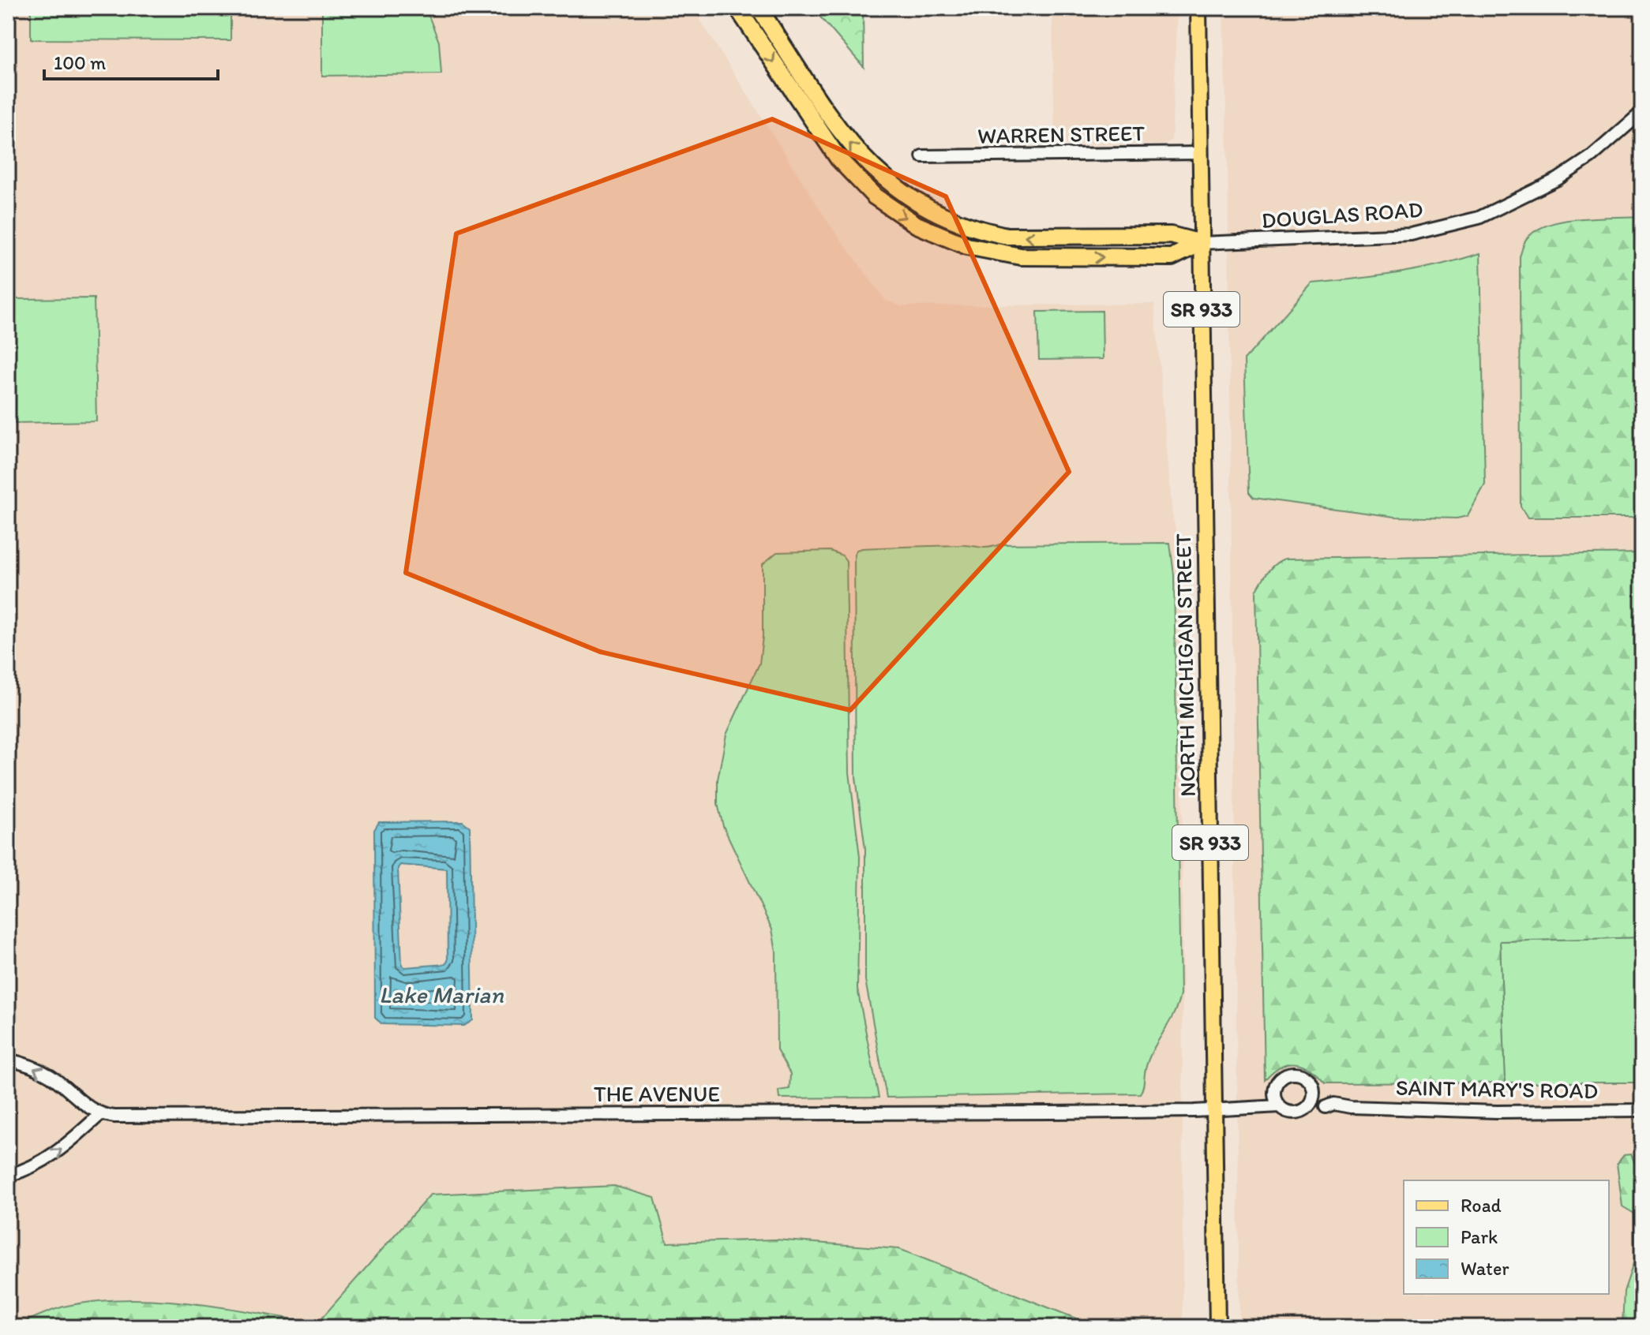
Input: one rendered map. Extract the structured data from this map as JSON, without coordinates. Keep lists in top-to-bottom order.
{
  "streets": {
    "main road": ["SR 933", "NORTH MICHIGAN STREET"],
    "street": [
      "WARREN STREET",
      "DOUGLAS ROAD",
      "SAINT MARY'S ROAD",
      "THE AVENUE"
    ]
  },
  "crossings": [
    ["WARREN STREET", "SR 933"],
    ["WARREN STREET", "NORTH MICHIGAN STREET"],
    ["DOUGLAS ROAD", "NORTH MICHIGAN STREET"],
    ["SR 933", "NORTH MICHIGAN STREET"],
    ["NORTH MICHIGAN STREET", "SAINT MARY'S ROAD"],
    ["NORTH MICHIGAN STREET", "THE AVENUE"],
    ["SAINT MARY'S ROAD", "THE AVENUE"]
  ],
  "water": ["Lake Marian"],
  "legend": ["Road", "Park", "Water"],
  "scale_bar": "100 m"
}
